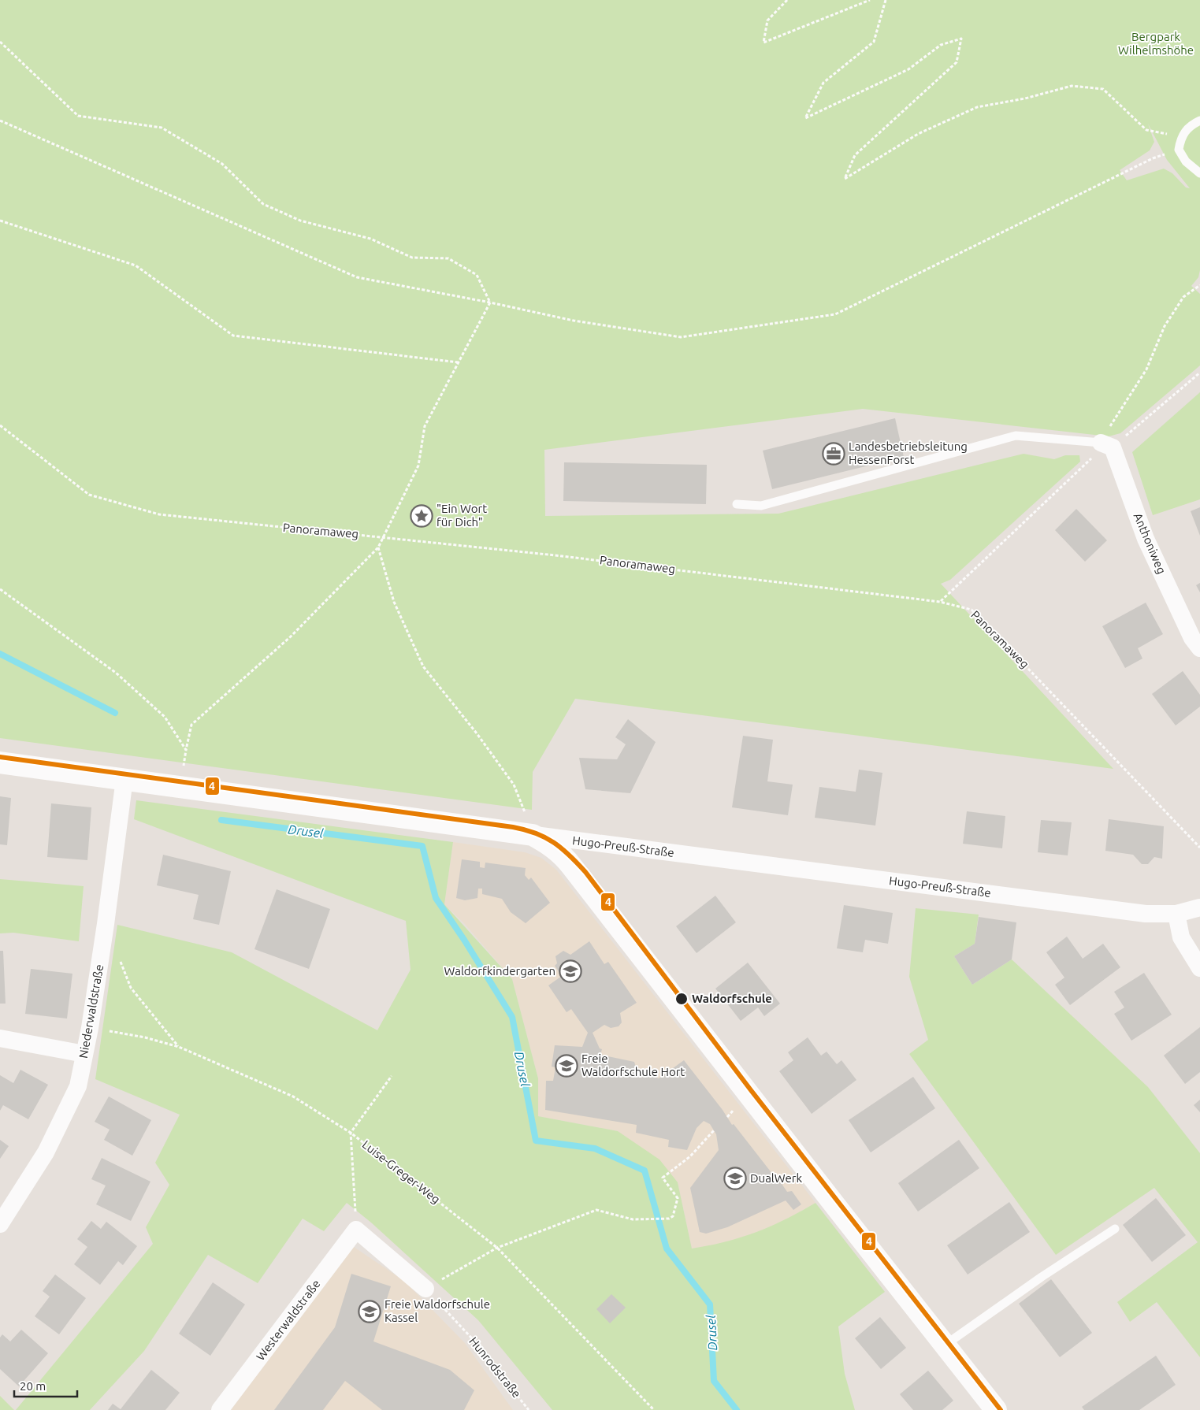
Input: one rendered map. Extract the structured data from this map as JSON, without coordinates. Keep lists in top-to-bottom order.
{
  "streets": {
    "street": [
      "Anthoniweg",
      "Hugo-Preuß-Straße",
      "Niederwaldstraße",
      "Westerwaldstraße"
    ],
    "path": ["Panoramaweg", "Luise-Greger-Weg", "Hunrodstraße"]
  },
  "crossings": [
    ["Hugo-Preuß-Straße", "Niederwaldstraße"],
    ["Niederwaldstraße", "Luise-Greger-Weg"]
  ],
  "water": ["Drusel"],
  "parks": ["Bergpark Wilhelmshöhe"],
  "places": {
    "office": ["Landesbetriebsleitung HessenForst"],
    "place": ["\"Ein Wort für Dich\""],
    "school or university": [
      "Waldorfkindergarten",
      "Freie Waldorfschule Hort",
      "DualWerk",
      "Freie Waldorfschule Kassel"
    ],
    "other": ["Waldorfschule"]
  },
  "lines": ["transit line 4"],
  "scale_bar": "20 m"
}
